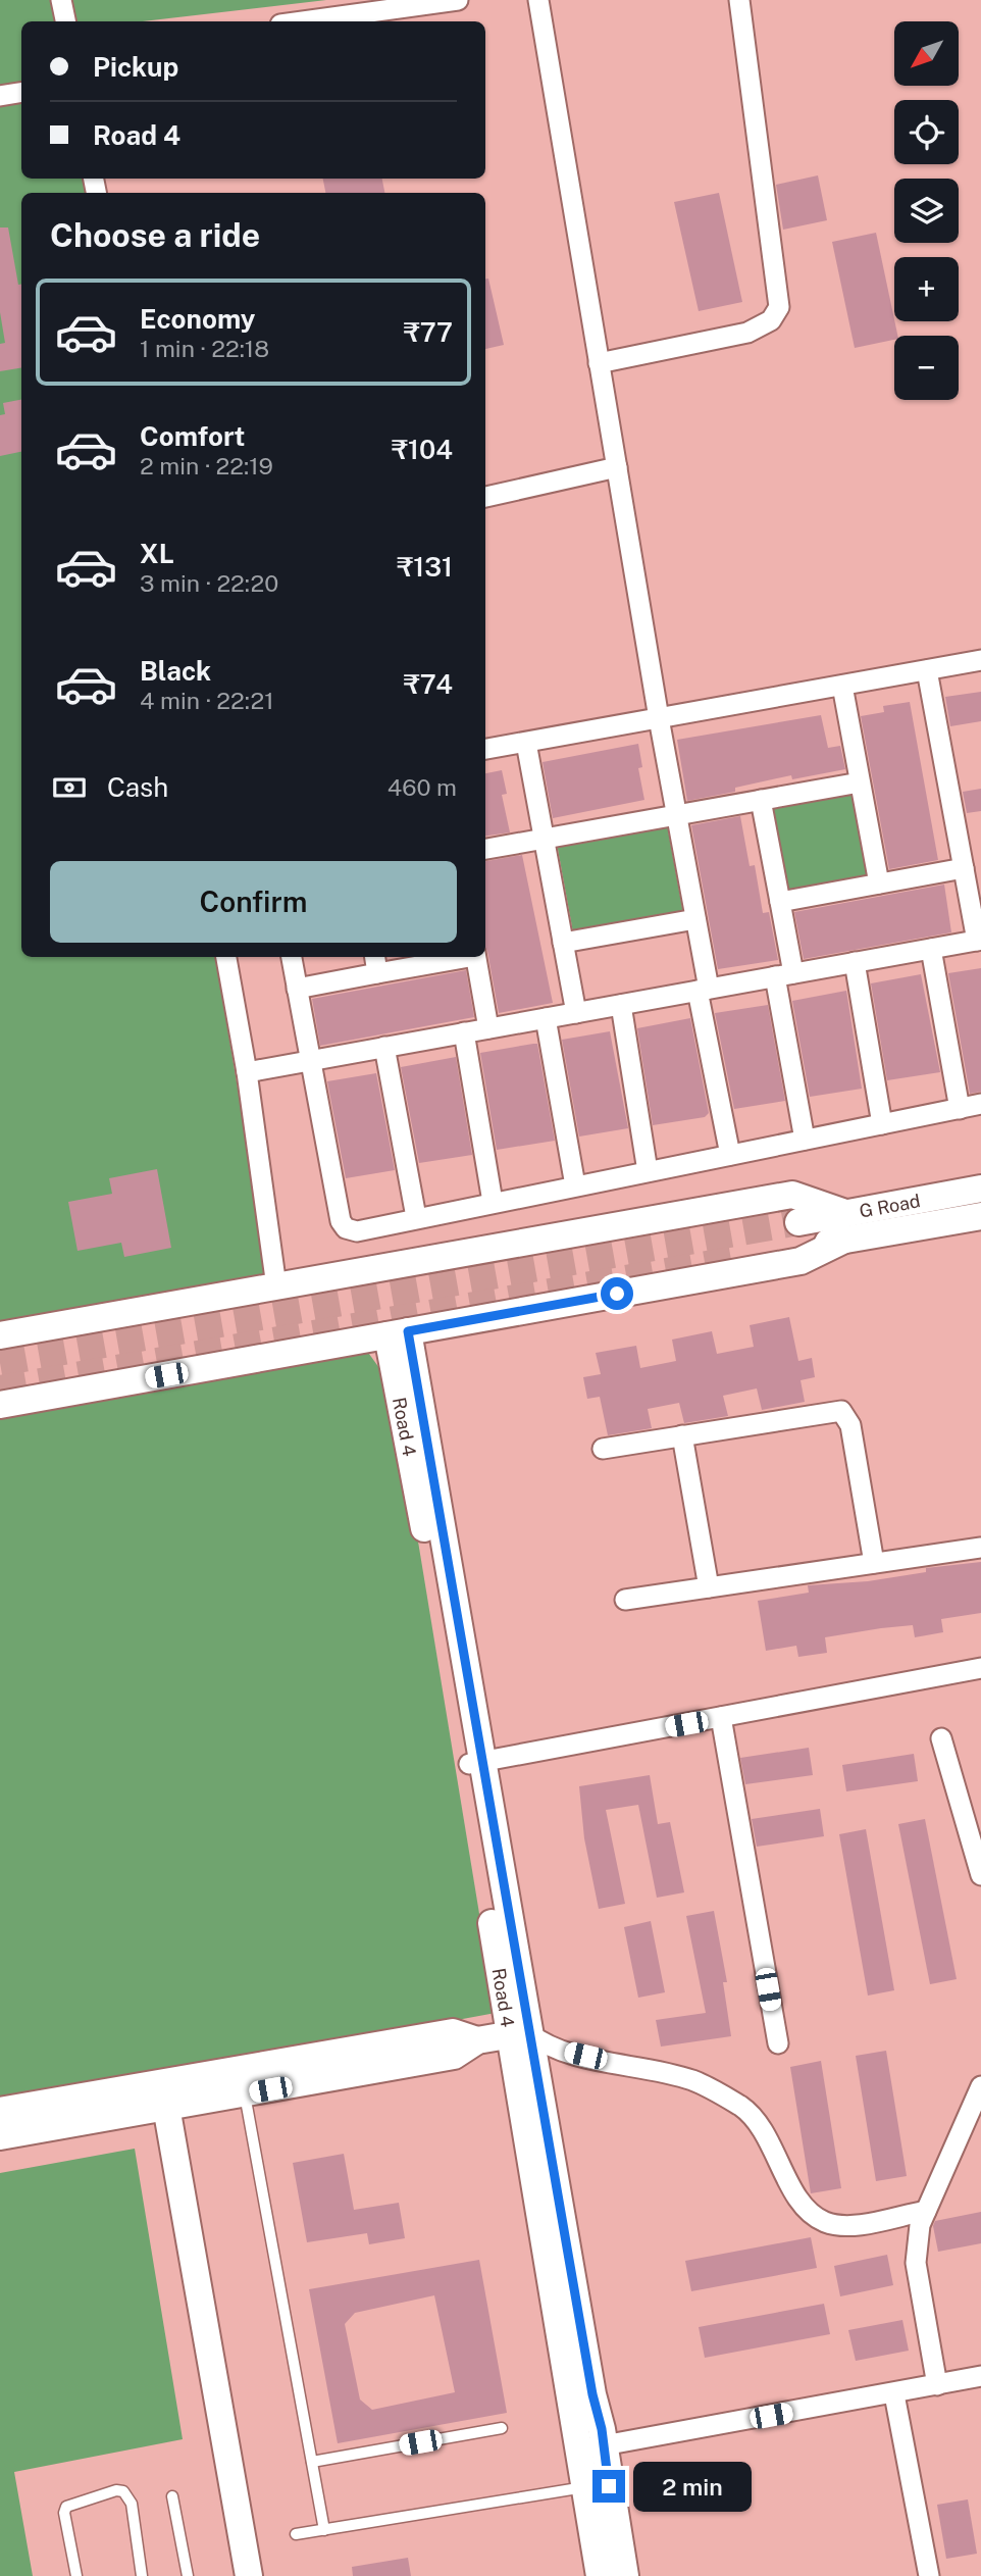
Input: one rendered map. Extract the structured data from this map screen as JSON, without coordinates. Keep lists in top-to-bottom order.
{
  "streets": {
    "street": ["G Road", "Road 4"]
  },
  "north": "bottom left",
  "page": {
    "map_buttons": ["+", "−"],
    "banner": ["Pickup", "Road 4"],
    "heading": "Choose a ride",
    "list": [
      {
        "name": "Economy",
        "note": "1 min · 22:18",
        "value": "₹77"
      },
      {
        "name": "Comfort",
        "note": "2 min · 22:19",
        "value": "₹104"
      },
      {
        "name": "XL",
        "note": "3 min · 22:20",
        "value": "₹131"
      },
      {
        "name": "Black",
        "note": "4 min · 22:21",
        "value": "₹74"
      }
    ],
    "pay": ["Cash", "460 m"],
    "buttons": "Confirm",
    "bubble": "2 min"
  }
}
